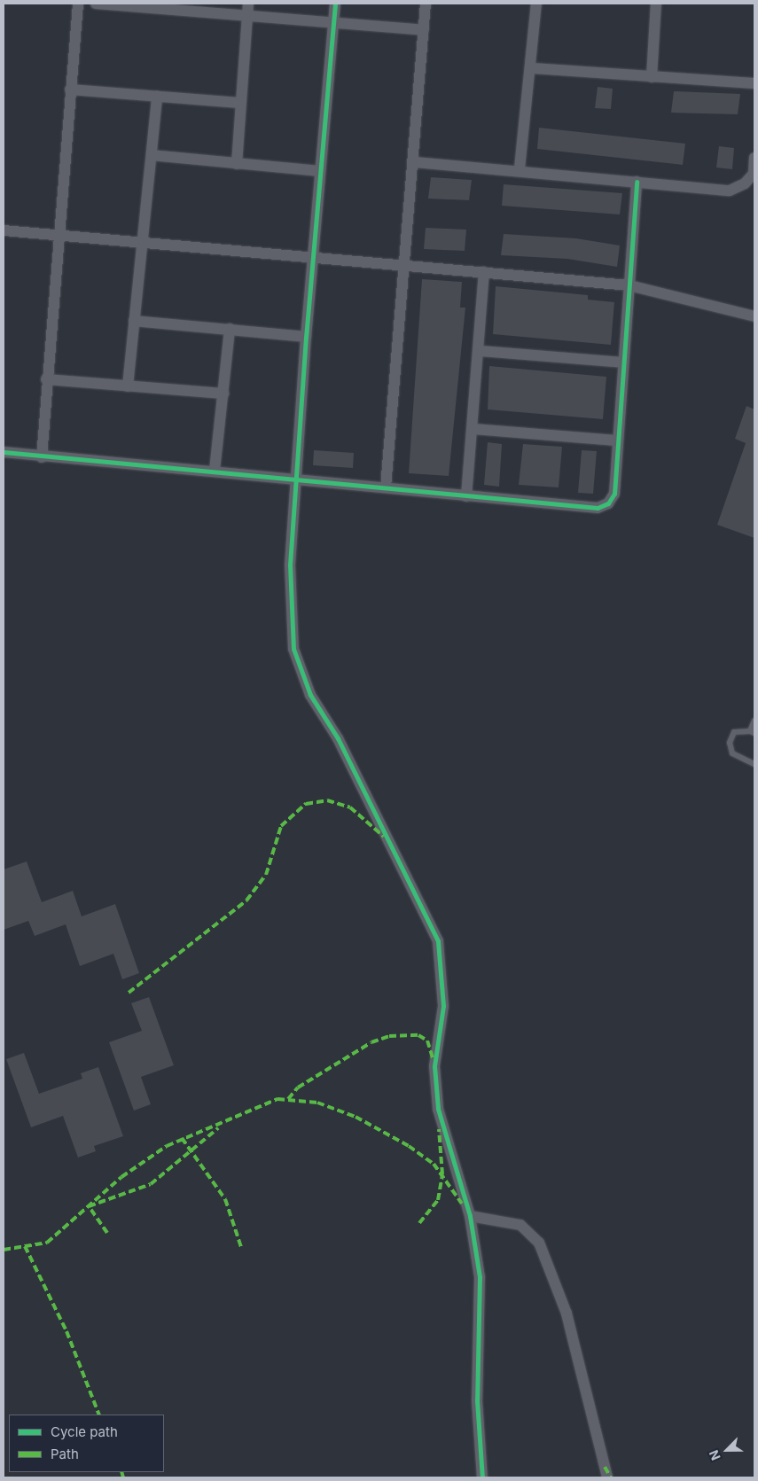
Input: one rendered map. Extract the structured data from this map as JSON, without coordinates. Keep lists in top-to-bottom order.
{
  "legend": ["Cycle path", "Path"],
  "north": "bottom left"
}
